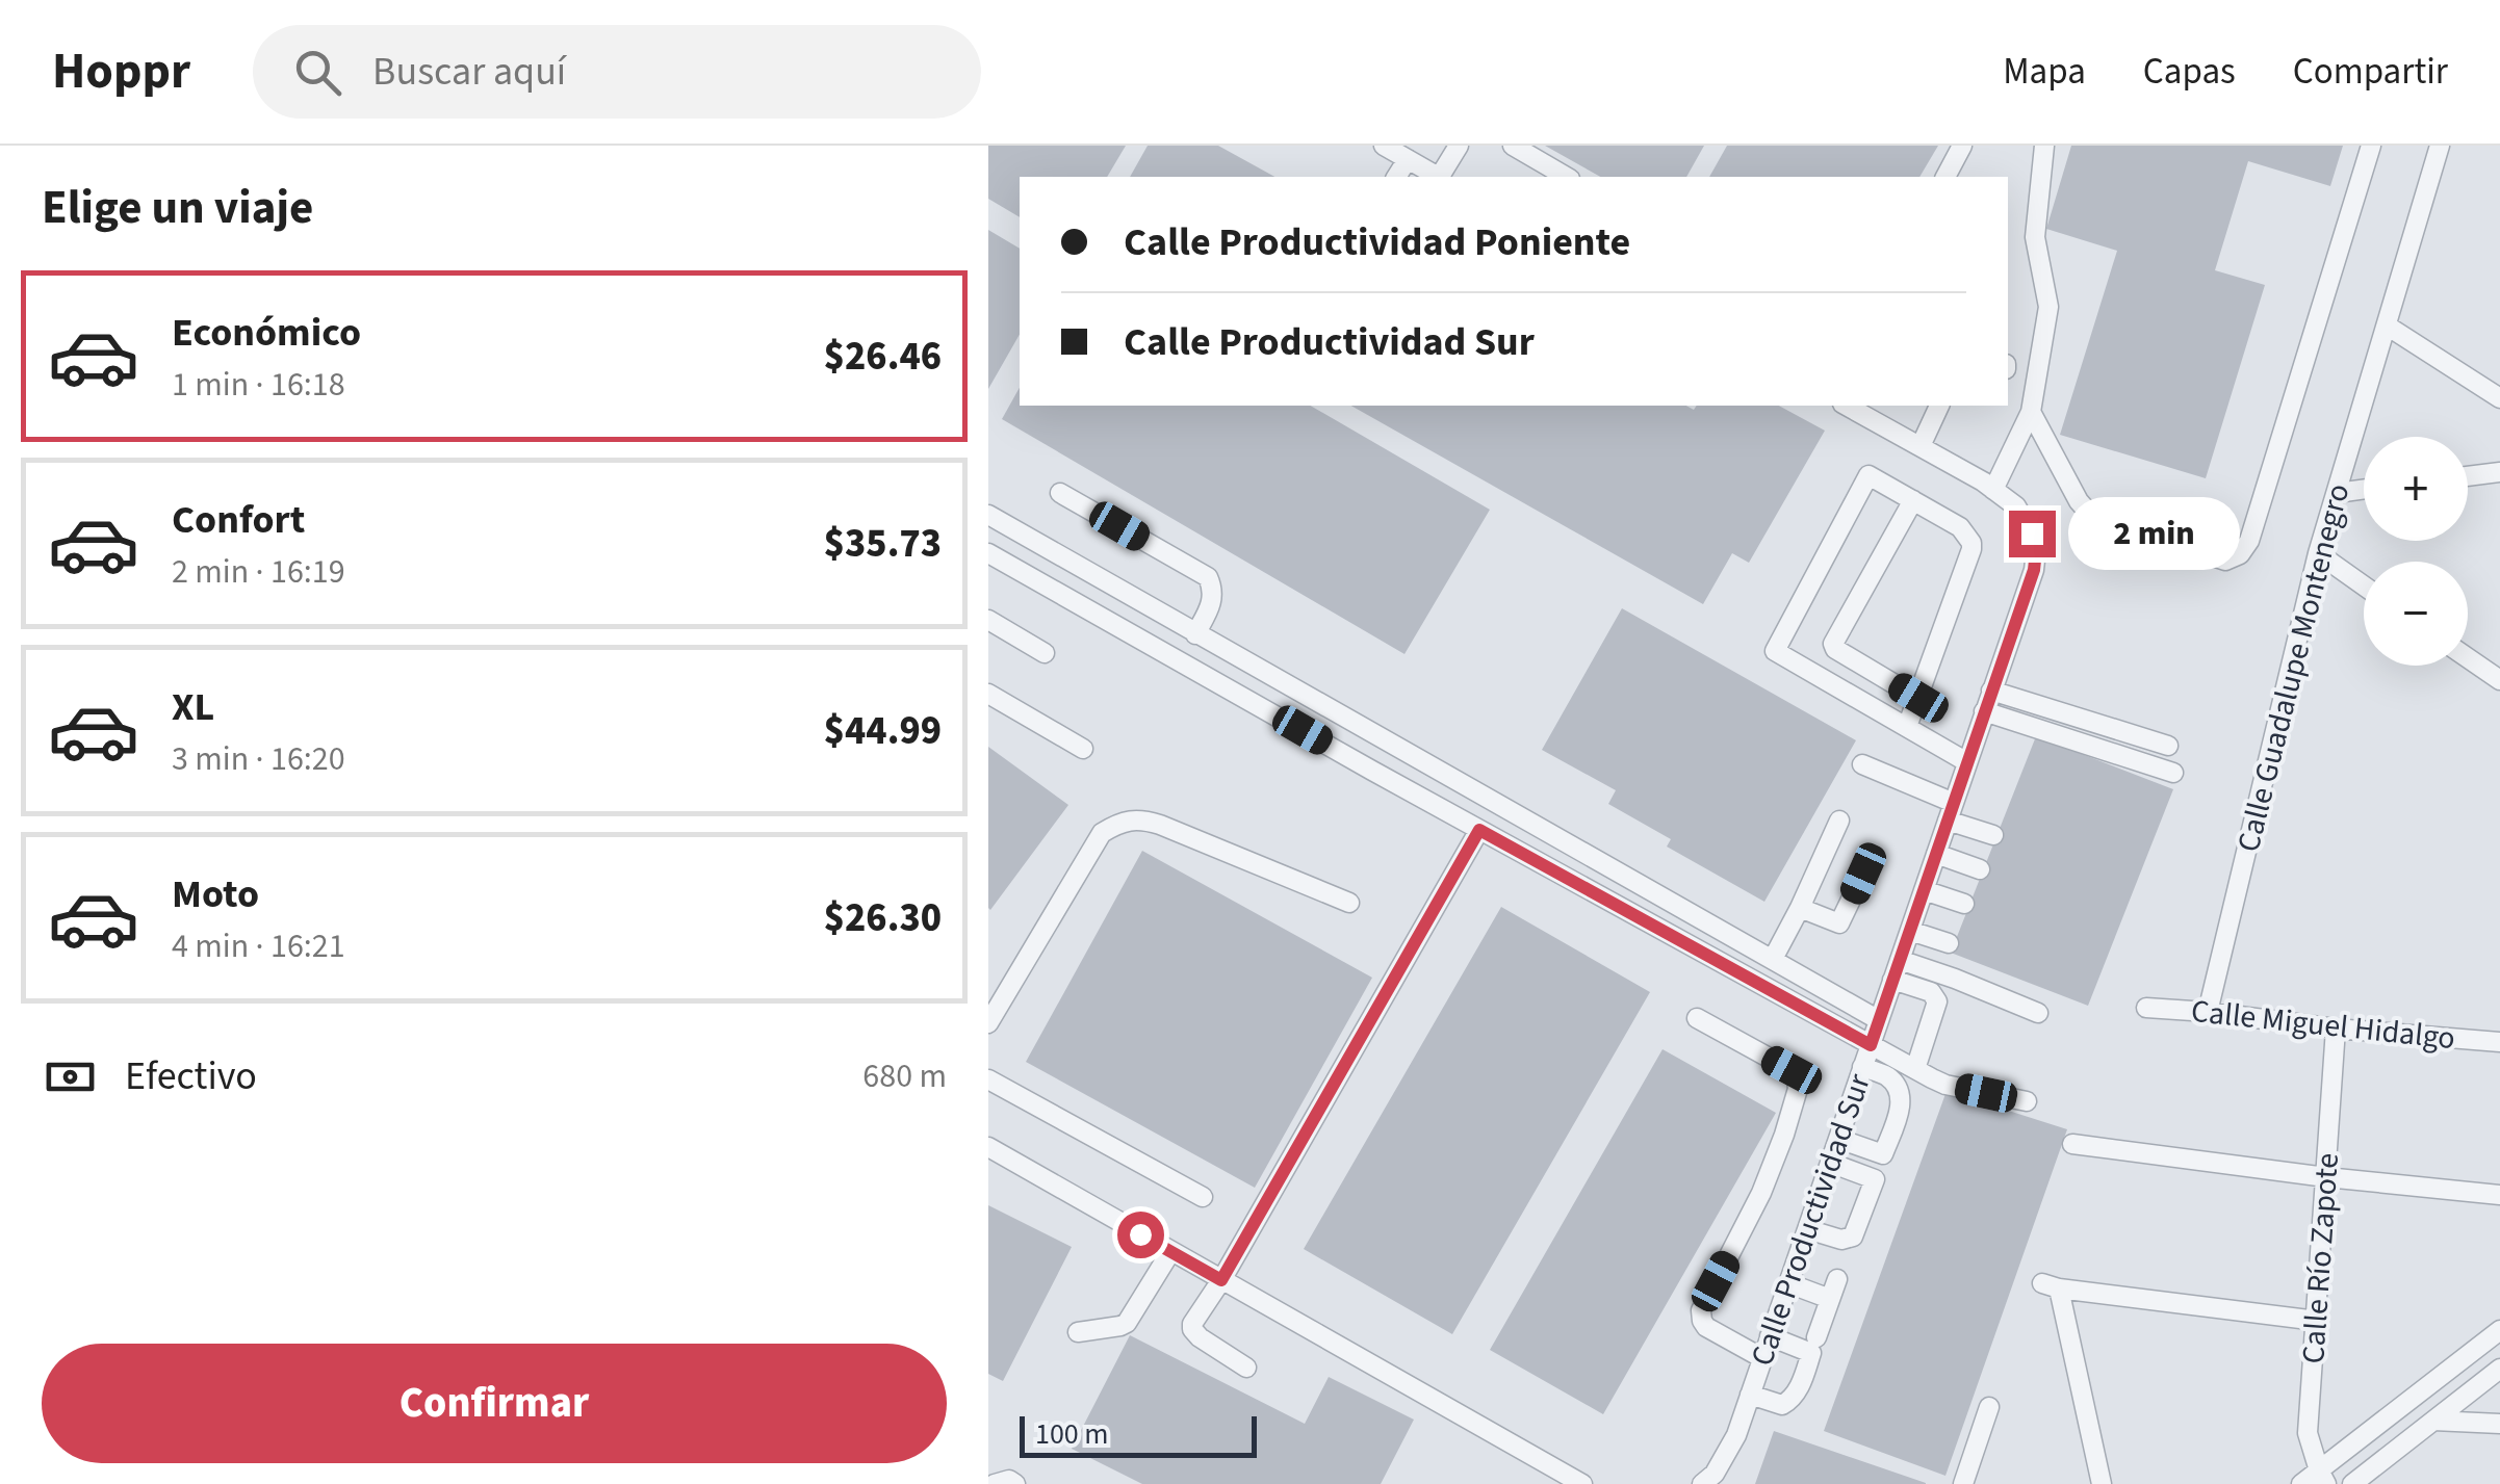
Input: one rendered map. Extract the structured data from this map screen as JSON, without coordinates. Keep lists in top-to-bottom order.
{
  "streets": {
    "street": [
      "Calle Guadalupe Montenegro",
      "Calle Miguel Hidalgo",
      "Calle Productividad Sur",
      "Calle Río Zapote"
    ]
  },
  "crossings": [
    ["Calle Guadalupe Montenegro", "Calle Miguel Hidalgo"],
    ["Calle Miguel Hidalgo", "Calle Río Zapote"]
  ],
  "scale_bar": "100 m",
  "page": {
    "header": "Hoppr",
    "search": "Buscar aquí",
    "nav": ["Mapa", "Capas", "Compartir"],
    "heading": "Elige un viaje",
    "banner": ["Calle Productividad Poniente", "Calle Productividad Sur"],
    "list": [
      {
        "name": "Económico",
        "note": "1 min · 16:18",
        "value": "$26.46"
      },
      {
        "name": "Confort",
        "note": "2 min · 16:19",
        "value": "$35.73"
      },
      {
        "name": "XL",
        "note": "3 min · 16:20",
        "value": "$44.99"
      },
      {
        "name": "Moto",
        "note": "4 min · 16:21",
        "value": "$26.30"
      }
    ],
    "map_buttons": ["+", "−"],
    "bubble": "2 min",
    "pay": ["Efectivo", "680 m"],
    "buttons": "Confirmar",
    "scale": "100 m"
  }
}
